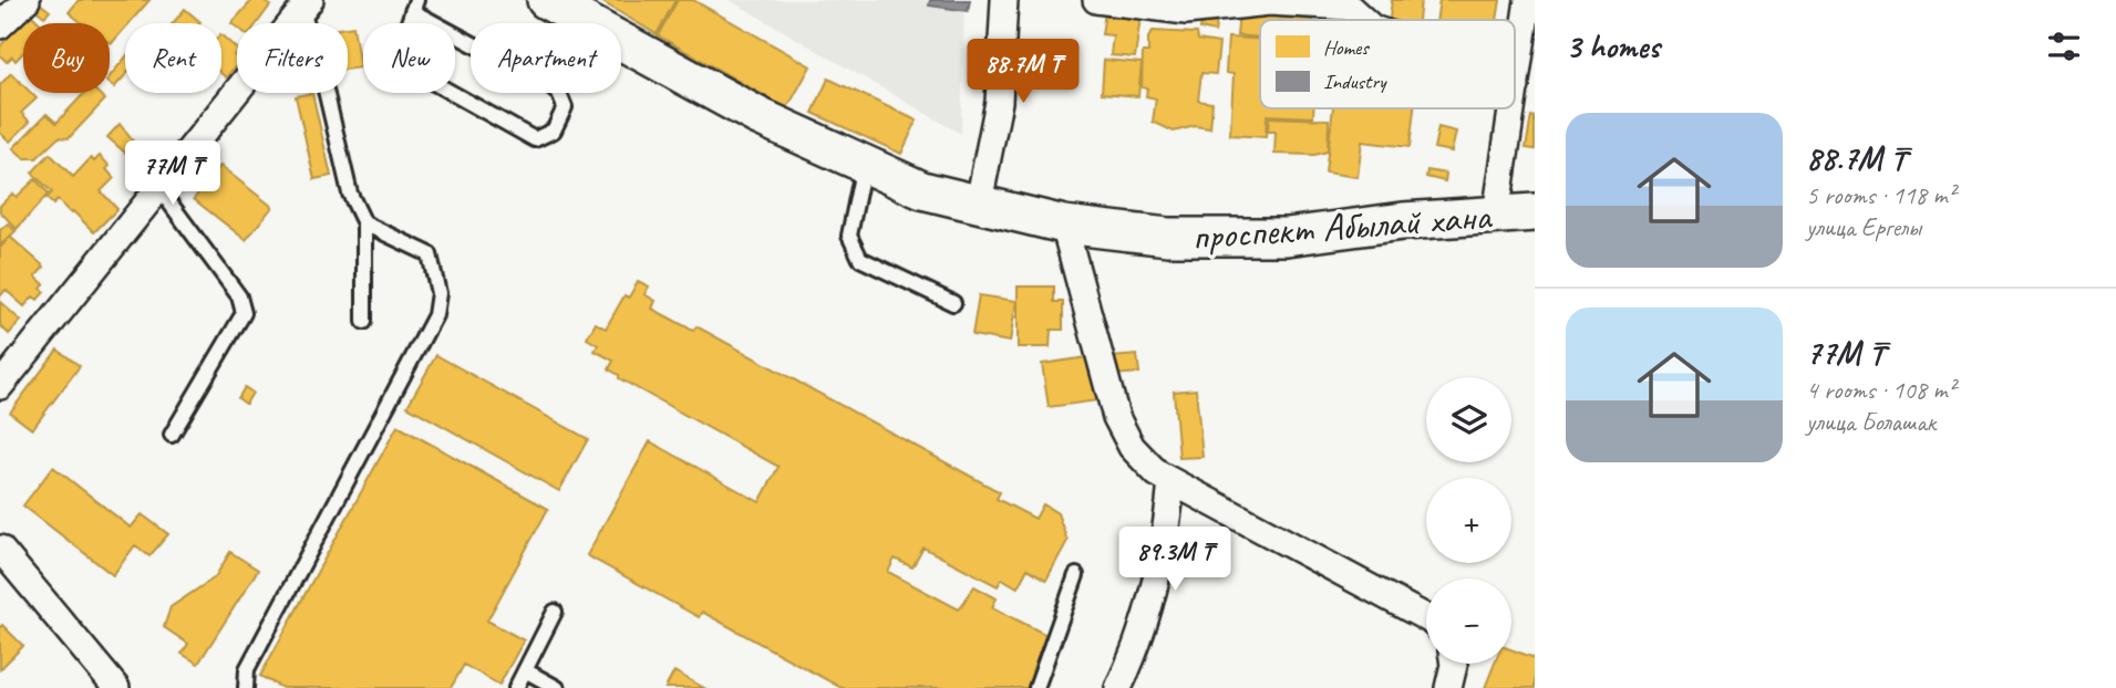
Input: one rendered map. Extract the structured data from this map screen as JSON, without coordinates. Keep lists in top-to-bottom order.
{
  "streets": {
    "main road": ["проспект Абылай хана"]
  },
  "legend": ["Homes", "Industry"],
  "page": {
    "heading": "3 homes",
    "chip": [
      "Buy",
      "Rent",
      "Filters",
      "New",
      "Apartment"
    ],
    "price": ["88.7M ₸", "77M ₸", "89.3M ₸"],
    "list": [
      {
        "name": "88.7M ₸",
        "note": "5 rooms · 118 m² · улица Ергелы"
      },
      {
        "name": "77M ₸",
        "note": "4 rooms · 108 m² · улица Болашак"
      }
    ],
    "map_buttons": ["+", "−"]
  }
}
